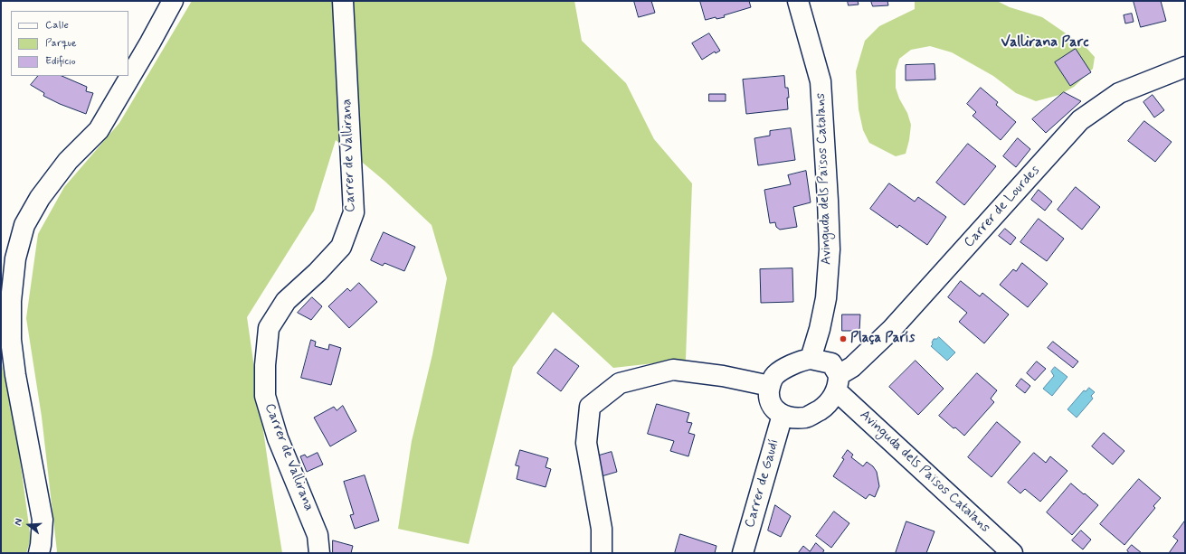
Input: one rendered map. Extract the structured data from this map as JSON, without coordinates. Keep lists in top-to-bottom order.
{
  "streets": {
    "street": [
      "Carrer de Vallirana",
      "Avinguda dels Països Catalans",
      "Carrer de Lourdes",
      "Carrer de Gaudí"
    ]
  },
  "crossings": [
    ["Avinguda dels Països Catalans", "Carrer de Lourdes"],
    ["Avinguda dels Països Catalans", "Carrer de Gaudí"],
    ["Carrer de Lourdes", "Carrer de Gaudí"]
  ],
  "districts": ["Vallirana Parc"],
  "places": ["Plaça París"],
  "legend": ["Calle", "Parque", "Edificio"],
  "north": "left"
}
